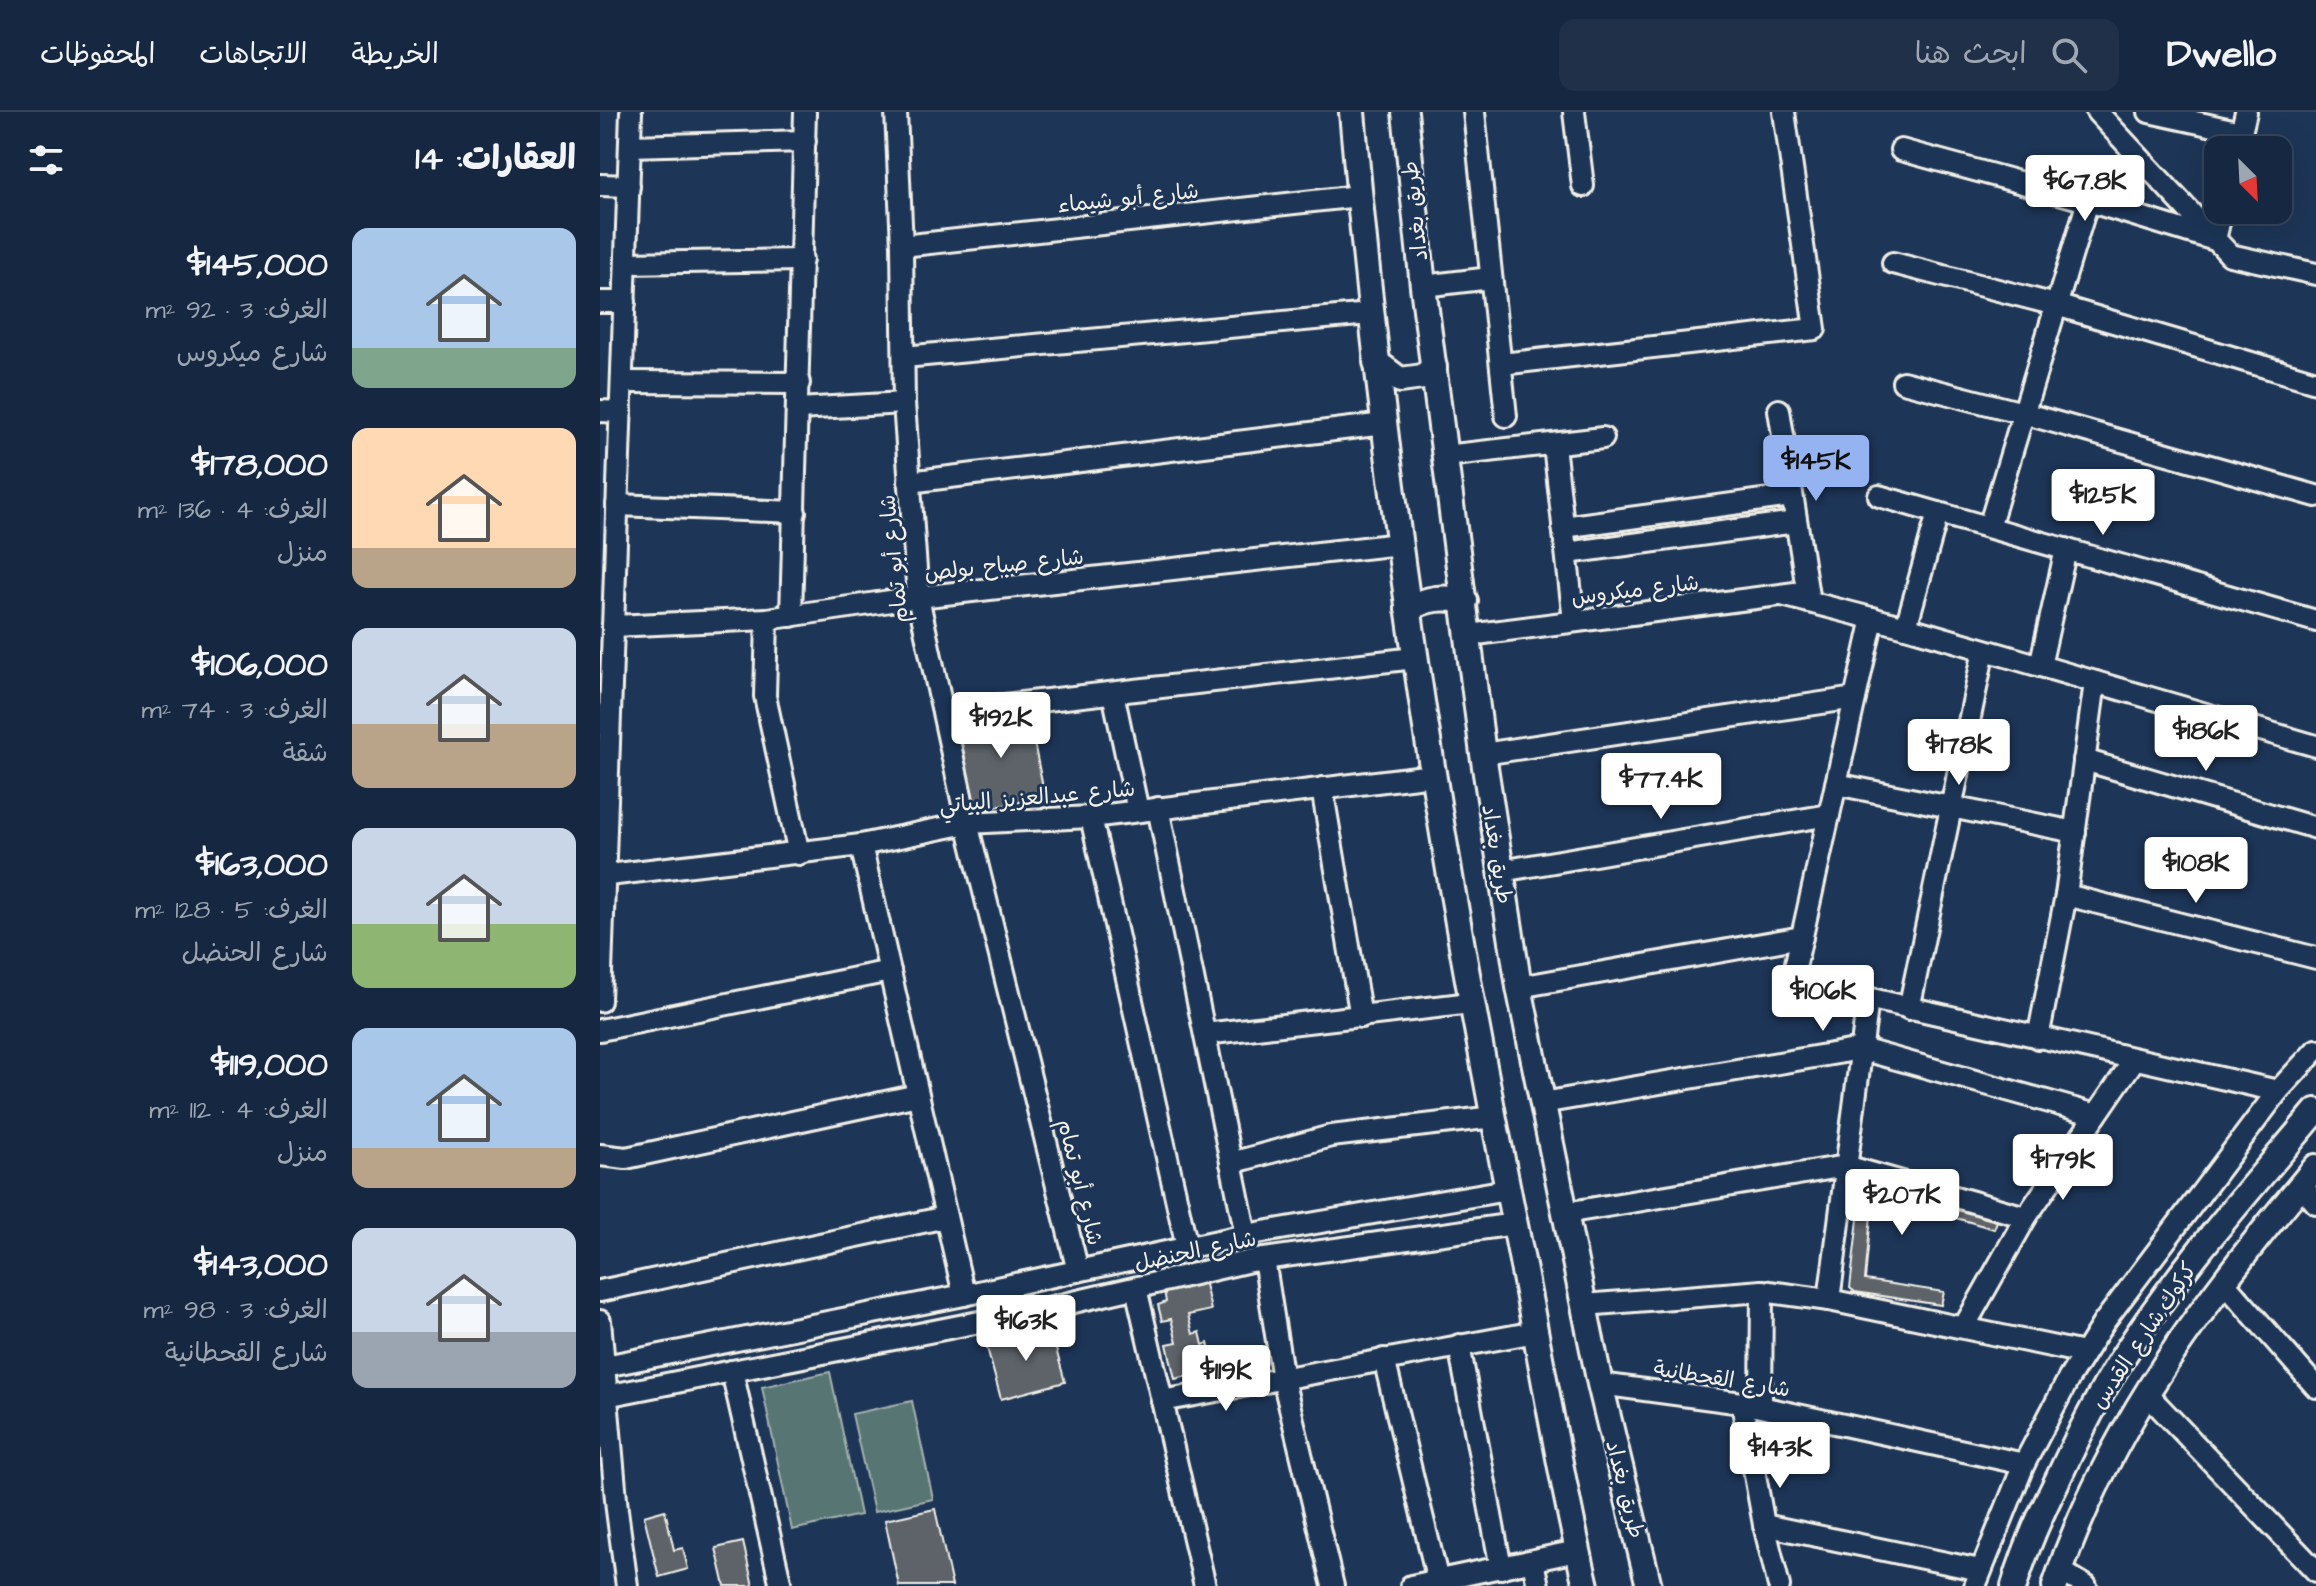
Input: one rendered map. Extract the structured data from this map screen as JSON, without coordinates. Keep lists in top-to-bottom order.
{
  "streets": {
    "main road": ["طريق بغداد", "كركوك,شارع القدس"],
    "street": [
      "شارع أبو شيماء",
      "شارع أبو تمام",
      "شارع صباح بولص",
      "شارع ميكروس",
      "شارع عبدالعزيز البياتي",
      "شارع الحنضل",
      "شارع القحطانية"
    ]
  },
  "crossings": [
    ["شارع أبو شيماء", "شارع أبو تمام"],
    ["طريق بغداد", "شارع ميكروس"],
    ["طريق بغداد", "شارع القحطانية"],
    ["شارع أبو تمام", "شارع صباح بولص"],
    ["شارع أبو تمام", "شارع عبدالعزيز البياتي"],
    ["شارع أبو تمام", "شارع الحنضل"]
  ],
  "north": "bottom right",
  "page": {
    "header": "Dwello",
    "search": "ابحث هنا",
    "nav": ["الخريطة", "الاتجاهات", "المحفوظات"],
    "heading": "العقارات: 14",
    "price": [
      "$67.8K",
      "$145K",
      "$125K",
      "$192K",
      "$186K",
      "$178K",
      "$77.4K",
      "$108K",
      "$106K",
      "$179K",
      "$207K",
      "$163K",
      "$119K",
      "$143K"
    ],
    "list": [
      {
        "name": "$145,000",
        "note": "الغرف: 3 · 92 m² · شارع ميكروس"
      },
      {
        "name": "$178,000",
        "note": "الغرف: 4 · 136 m² · منزل"
      },
      {
        "name": "$106,000",
        "note": "الغرف: 3 · 74 m² · شقة"
      },
      {
        "name": "$163,000",
        "note": "الغرف: 5 · 128 m² · شارع الحنضل"
      },
      {
        "name": "$119,000",
        "note": "الغرف: 4 · 112 m² · منزل"
      },
      {
        "name": "$143,000",
        "note": "الغرف: 3 · 98 m² · شارع القحطانية"
      }
    ]
  }
}
